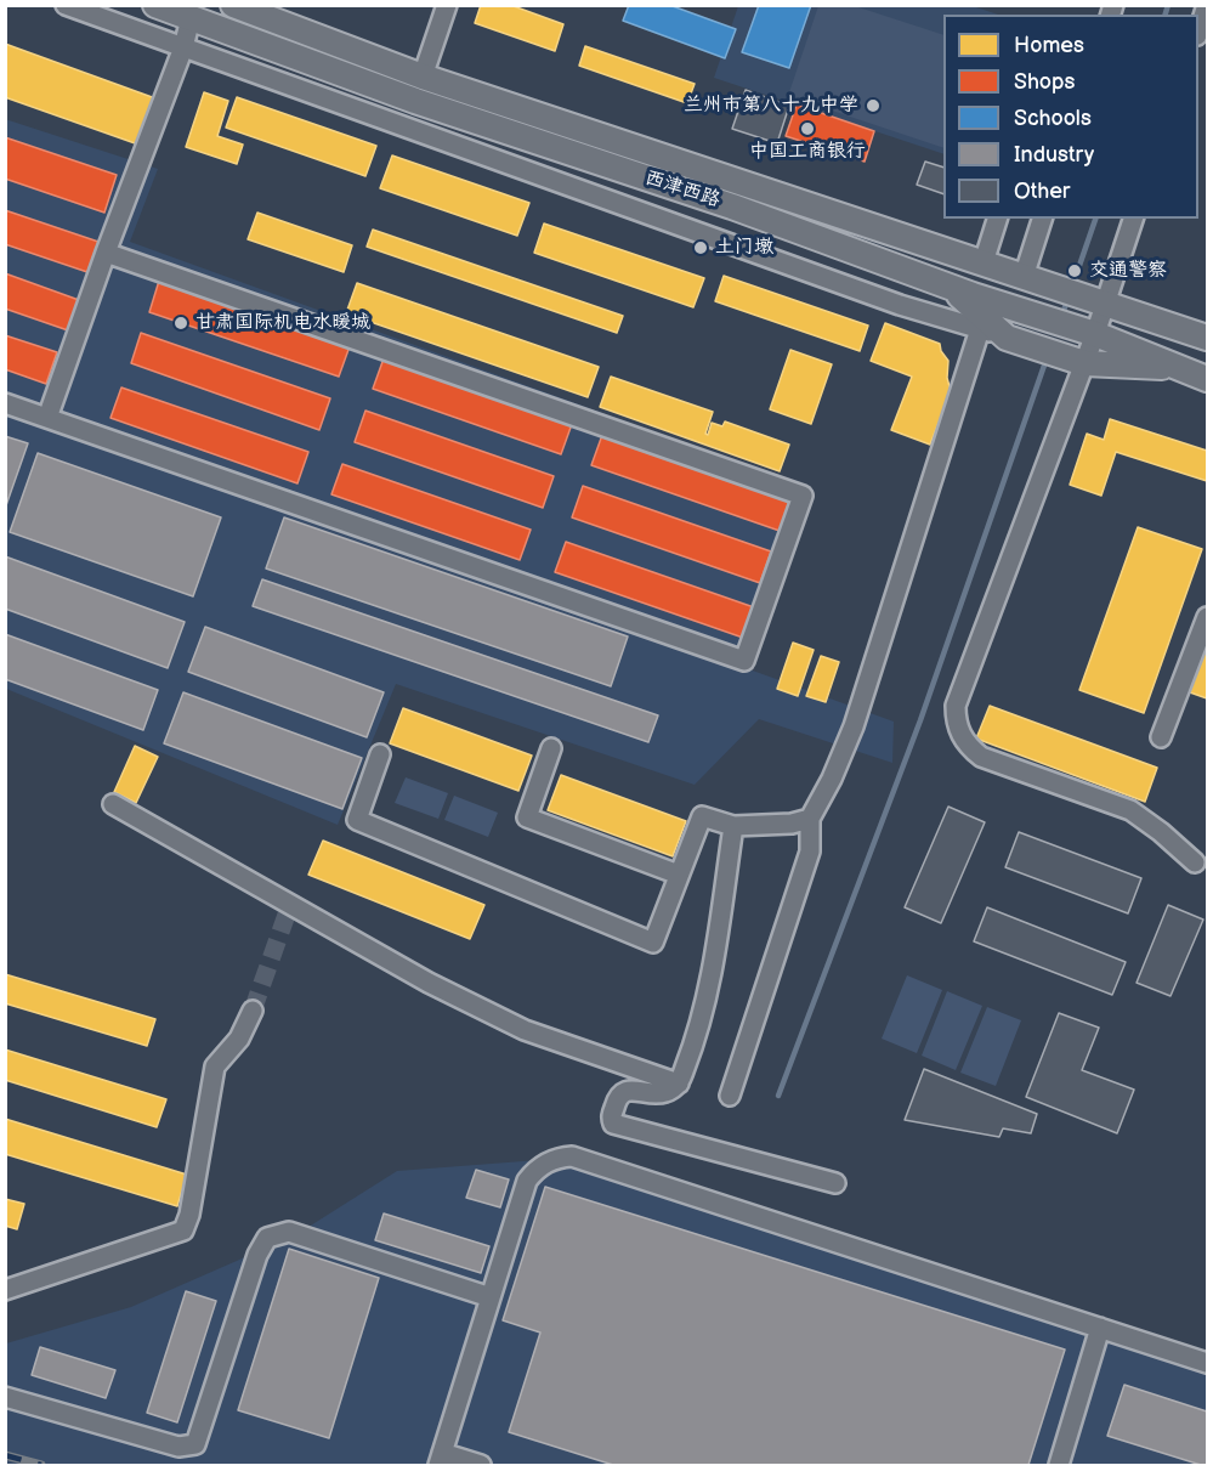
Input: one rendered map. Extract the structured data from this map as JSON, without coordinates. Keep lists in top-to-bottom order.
{
  "streets": {
    "main road": ["西津西路"]
  },
  "places": [
    "兰州市第八十九中学",
    "中国工商银行",
    "土门墩",
    "交通警察",
    "甘肃国际机电水暖城"
  ],
  "legend": [
    "Homes",
    "Shops",
    "Schools",
    "Industry",
    "Other"
  ]
}
